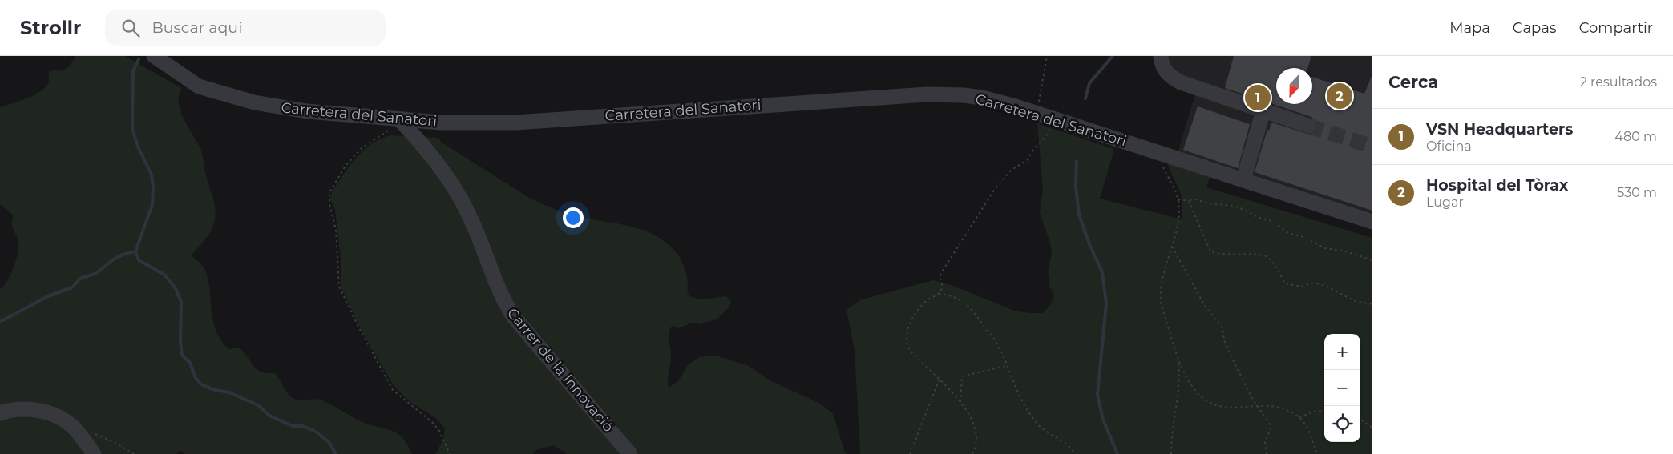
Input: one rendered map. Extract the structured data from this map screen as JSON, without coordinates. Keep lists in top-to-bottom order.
{
  "streets": {
    "street": ["Carretera del Sanatori", "Carrer de la Innovació"]
  },
  "crossings": [
    ["Carretera del Sanatori", "Carrer de la Innovació"]
  ],
  "north": "bottom",
  "page": {
    "header": "Strollr",
    "search": "Buscar aquí",
    "nav": ["Mapa", "Capas", "Compartir"],
    "heading": ["Cerca", "2 resultados"],
    "pins": ["2", "1"],
    "list": [
      {
        "mark": "1",
        "name": "VSN Headquarters",
        "note": "Oficina",
        "value": "480 m"
      },
      {
        "mark": "2",
        "name": "Hospital del Tòrax",
        "note": "Lugar",
        "value": "530 m"
      }
    ],
    "map_buttons": ["+", "−"]
  }
}
